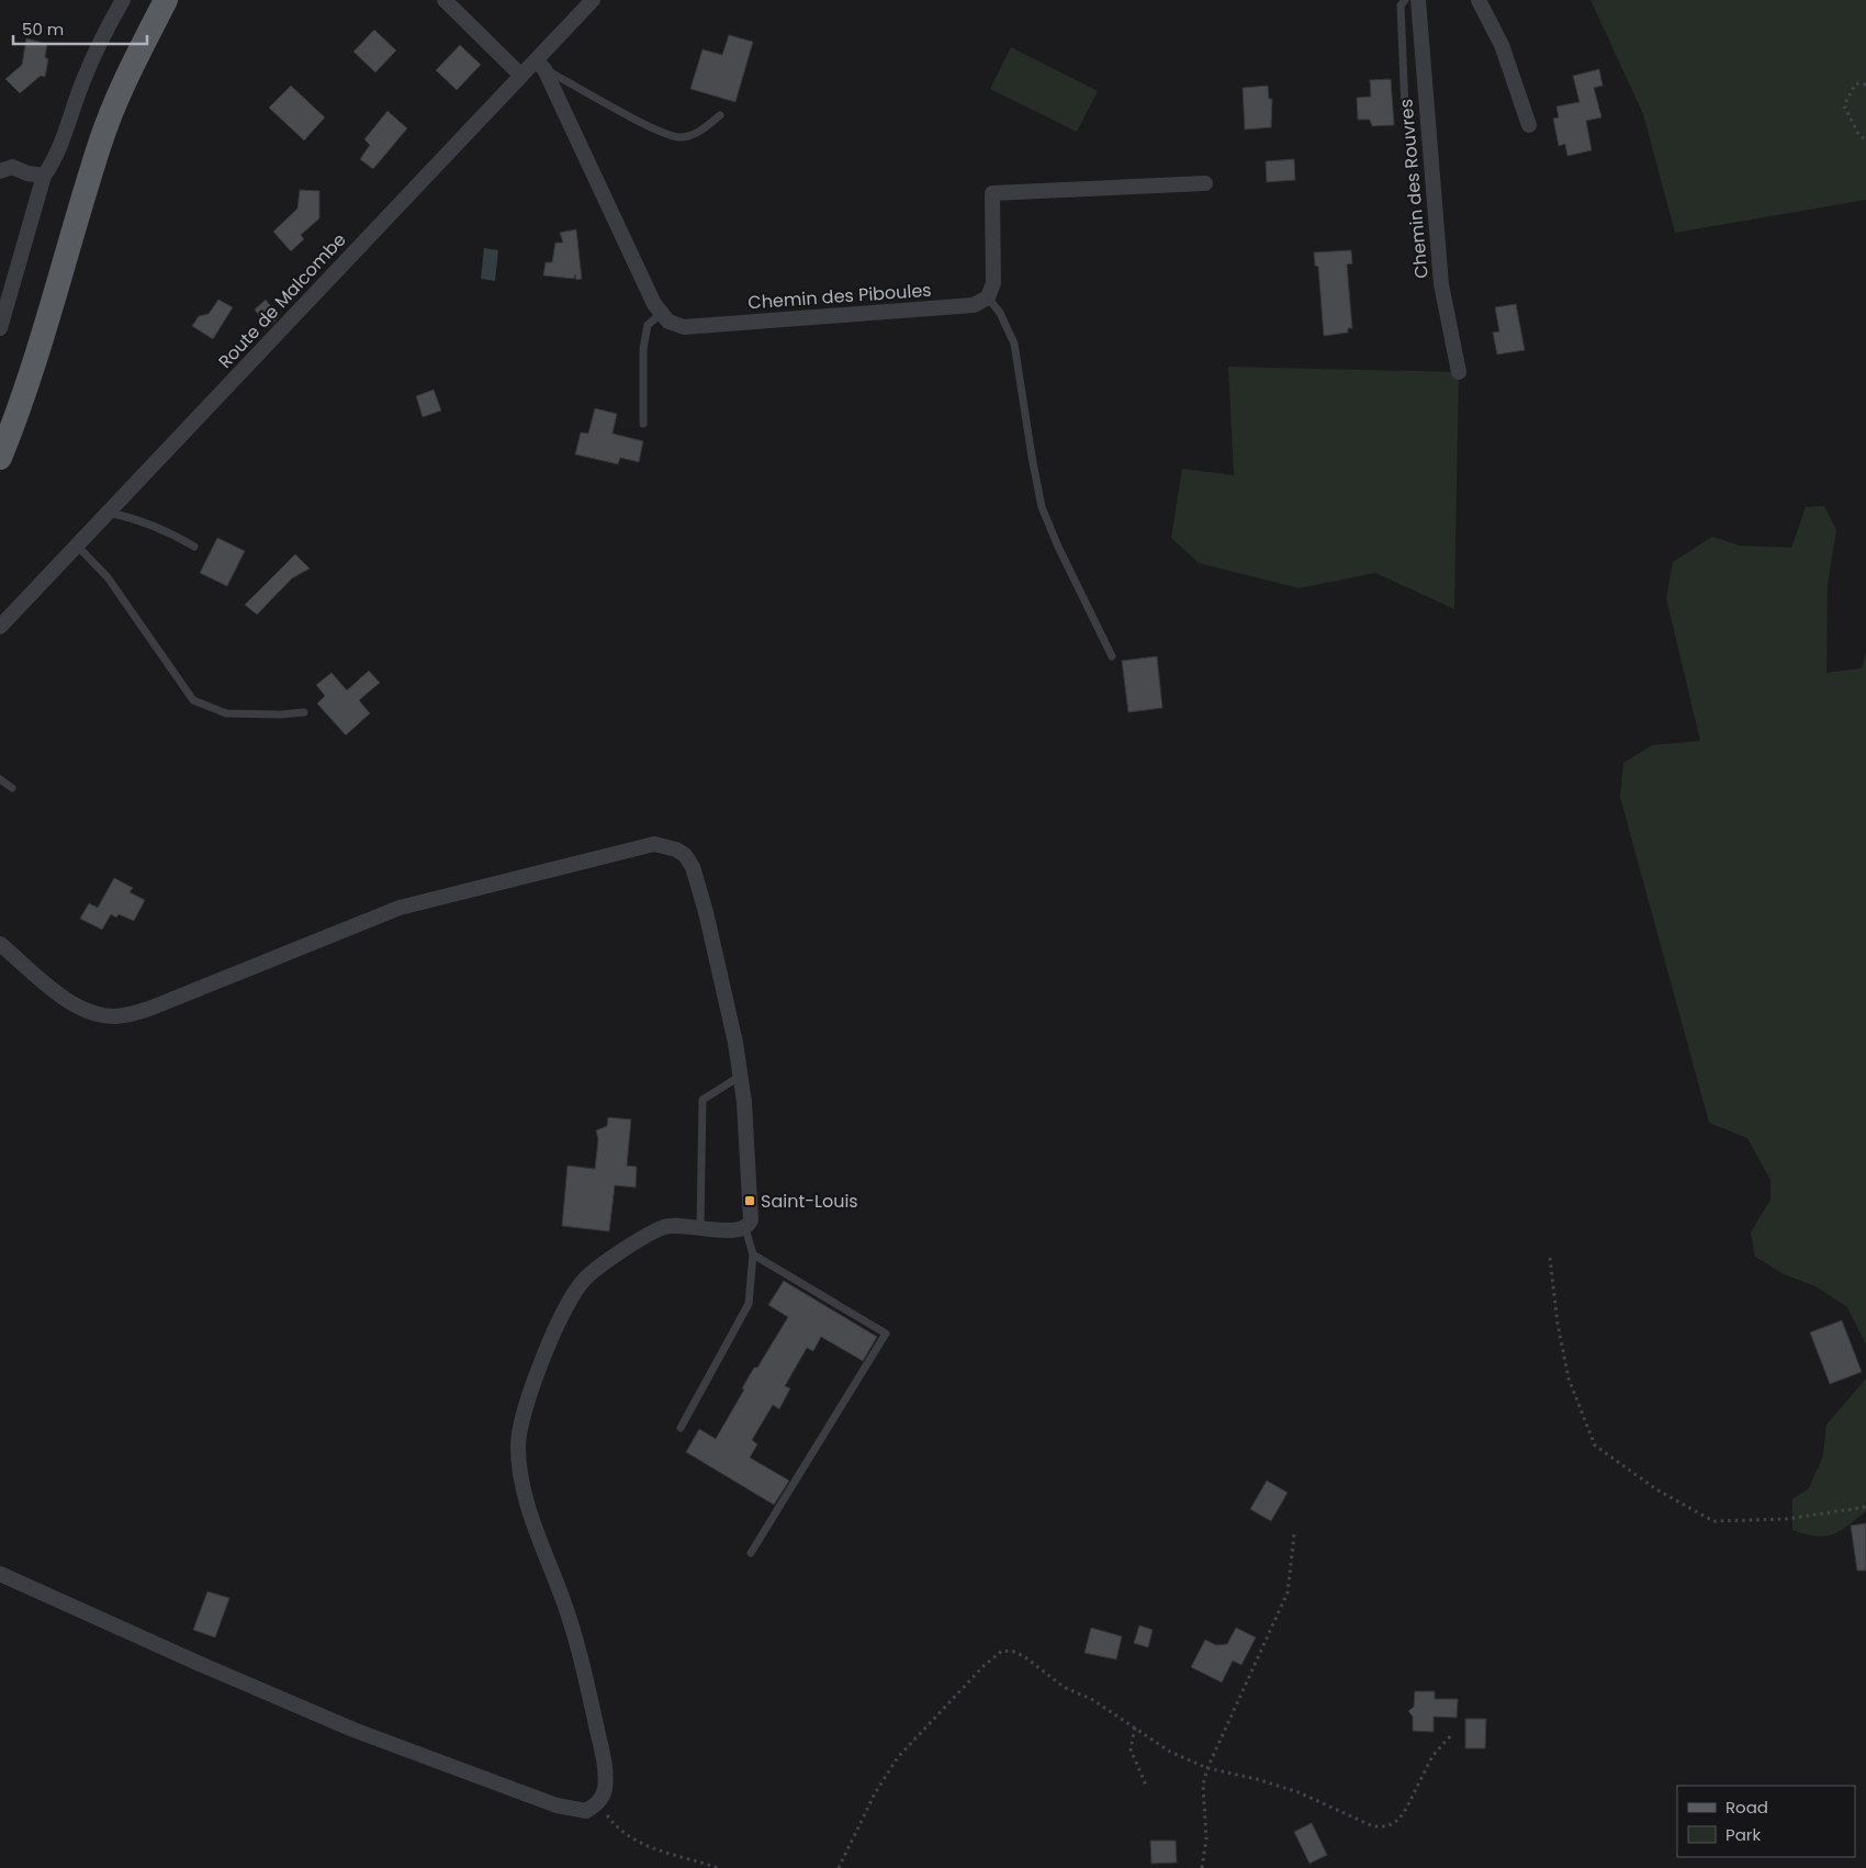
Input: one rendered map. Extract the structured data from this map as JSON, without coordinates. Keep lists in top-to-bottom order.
{
  "streets": {
    "street": ["Chemin des Rouvres", "Chemin des Piboules", "Route de Malcombe"]
  },
  "crossings": [
    ["Chemin des Piboules", "Route de Malcombe"]
  ],
  "places": {
    "transit": ["Saint-Louis"]
  },
  "legend": ["Road", "Park"],
  "scale_bar": "50 m"
}
